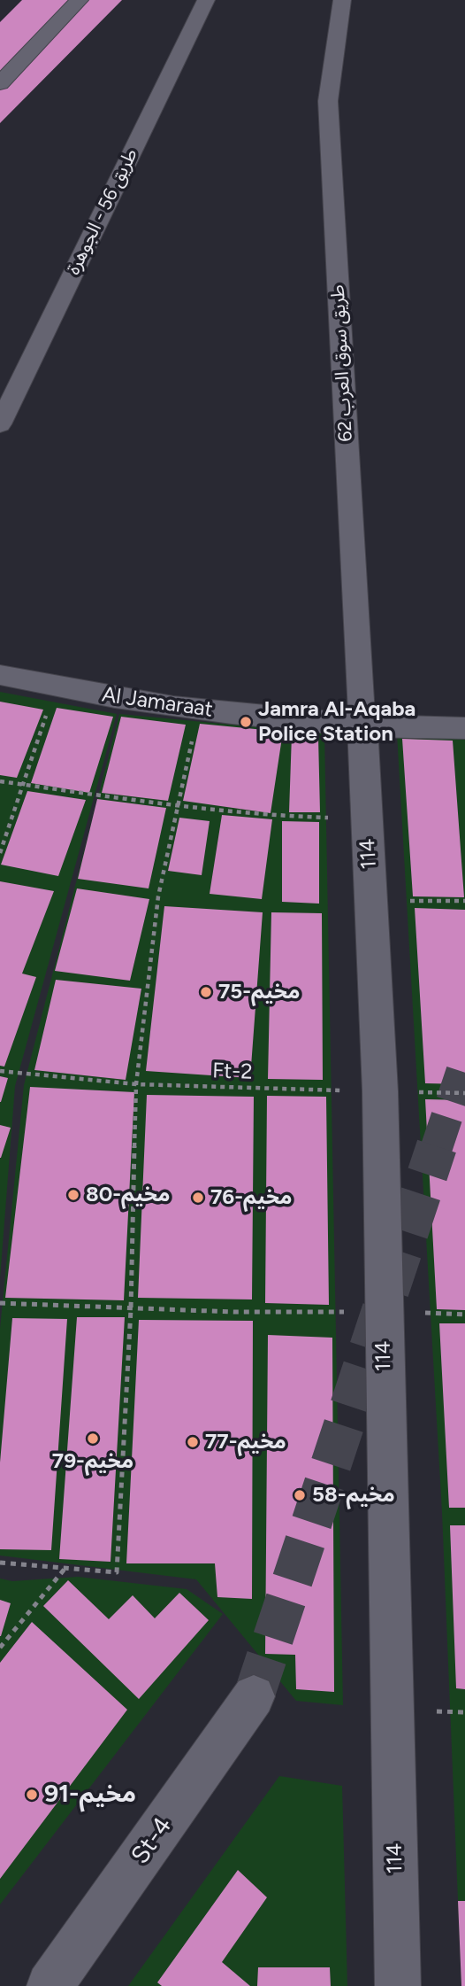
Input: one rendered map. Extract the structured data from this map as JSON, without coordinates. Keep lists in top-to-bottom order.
{
  "streets": {
    "street": [
      "طريق 56 - الجوهرة",
      "طريق سوق العرب 62",
      "Al Jamaraat",
      "114",
      "St-4"
    ],
    "path": ["Ft-2"]
  },
  "crossings": [
    ["طريق سوق العرب 62", "Al Jamaraat"],
    ["طريق سوق العرب 62", "114"],
    ["Al Jamaraat", "114"],
    ["114", "Ft-2"]
  ],
  "places": [
    "Jamra Al-Aqaba Police Station",
    "مخيم-75",
    "مخيم-80",
    "مخيم-76",
    "مخيم-79",
    "مخيم-77",
    "مخيم-58",
    "مخيم-91"
  ]
}
